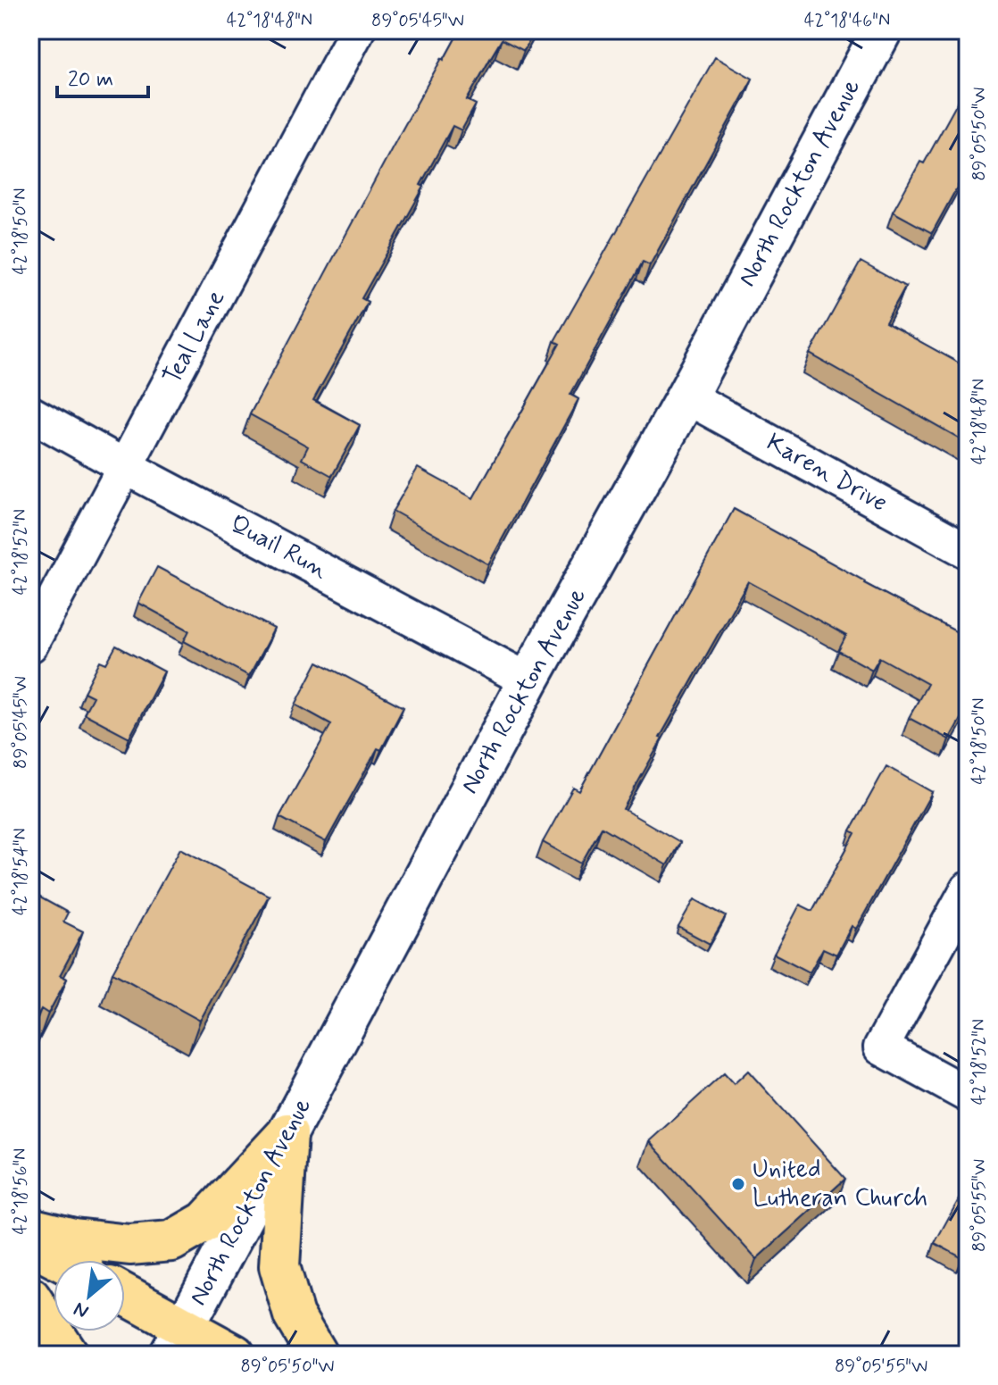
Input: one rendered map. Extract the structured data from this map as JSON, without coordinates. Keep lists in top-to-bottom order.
{
  "streets": {
    "main road": ["North Rockton Avenue"],
    "street": ["Teal Lane", "Karen Drive", "Quail Run"]
  },
  "crossings": [
    ["North Rockton Avenue", "Karen Drive"],
    ["North Rockton Avenue", "Quail Run"],
    ["Teal Lane", "Quail Run"]
  ],
  "places": ["United Lutheran Church"],
  "scale_bar": "20 m",
  "north": "bottom left",
  "coordinates": [
    "42°18'48\"N",
    "89°05'45\"W",
    "42°18'46\"N",
    "89°05'50\"W",
    "42°18'50\"N",
    "42°18'52\"N",
    "42°18'54\"N",
    "42°18'56\"N",
    "89°05'55\"W"
  ]
}
